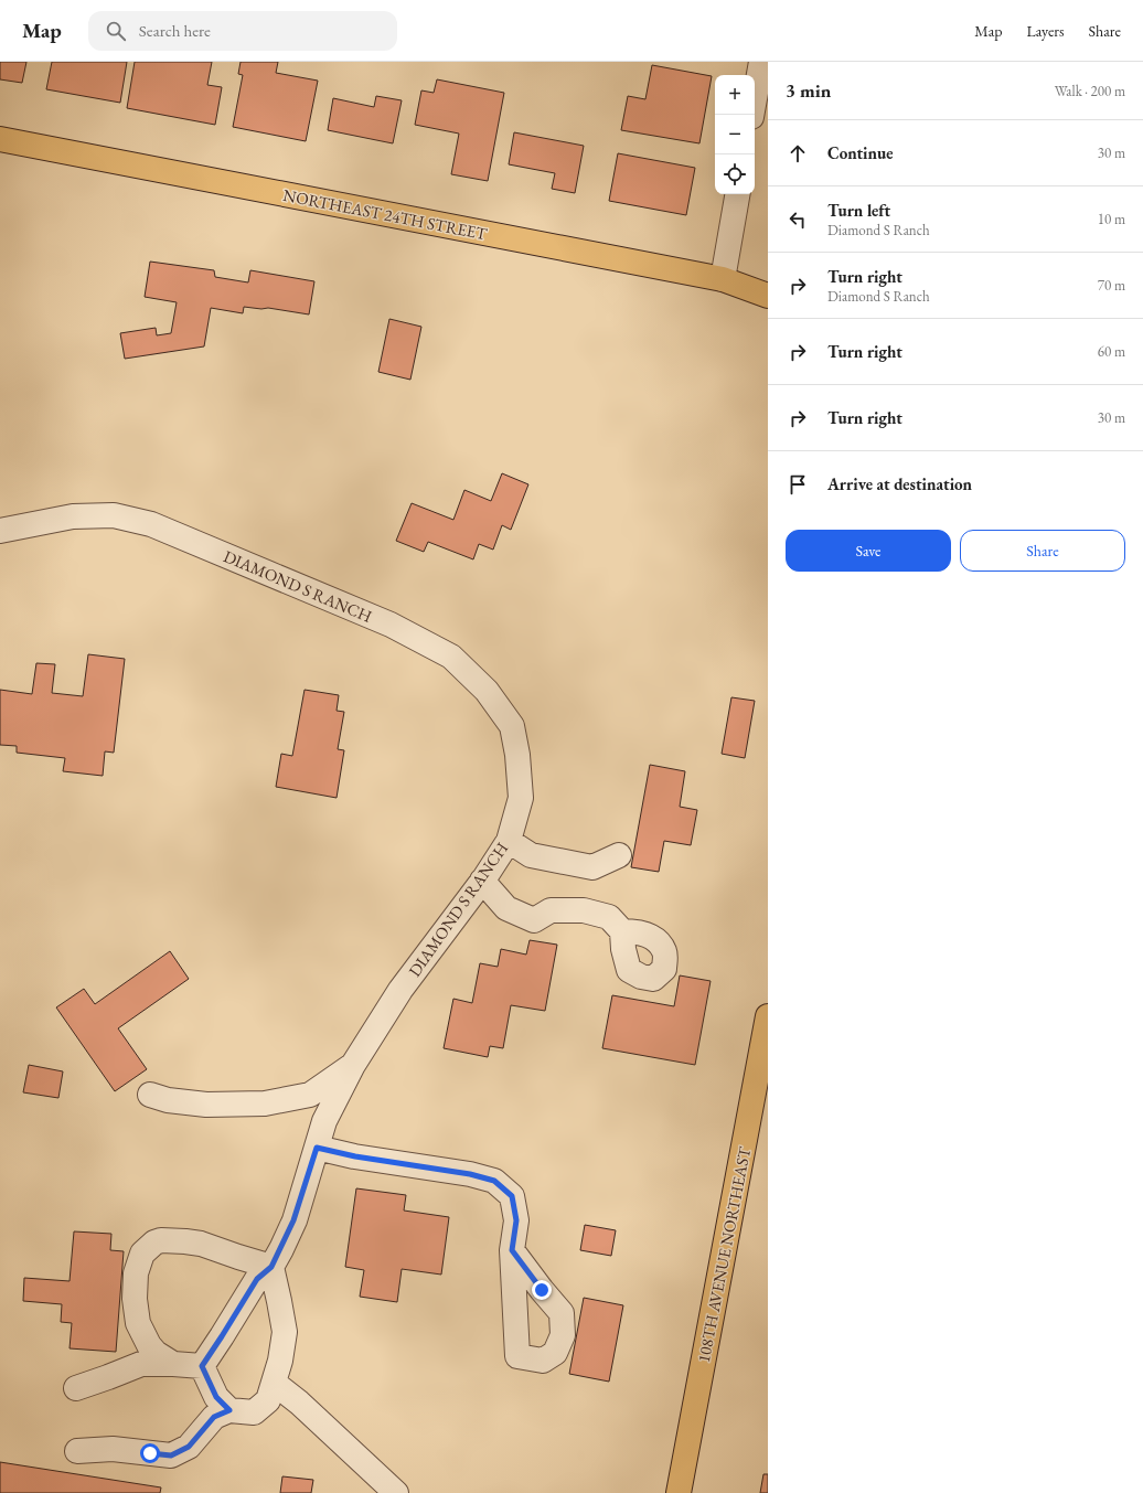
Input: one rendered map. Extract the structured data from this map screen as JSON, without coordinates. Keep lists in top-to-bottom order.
{
  "streets": {
    "main road": ["NORTHEAST 24TH STREET", "108TH AVENUE NORTHEAST"],
    "street": ["DIAMOND S RANCH"]
  },
  "page": {
    "header": "Map",
    "search": "Search here",
    "nav": ["Map", "Layers", "Share"],
    "heading": ["3 min", "Walk · 200 m"],
    "map_buttons": ["+", "−"],
    "list": [
      ["Continue", "30 m"],
      ["Turn left", "Diamond S Ranch", "10 m"],
      ["Turn right", "Diamond S Ranch", "70 m"],
      ["Turn right", "60 m"],
      ["Turn right", "30 m"],
      "Arrive at destination"
    ],
    "buttons": ["Save", "Share"]
  }
}
